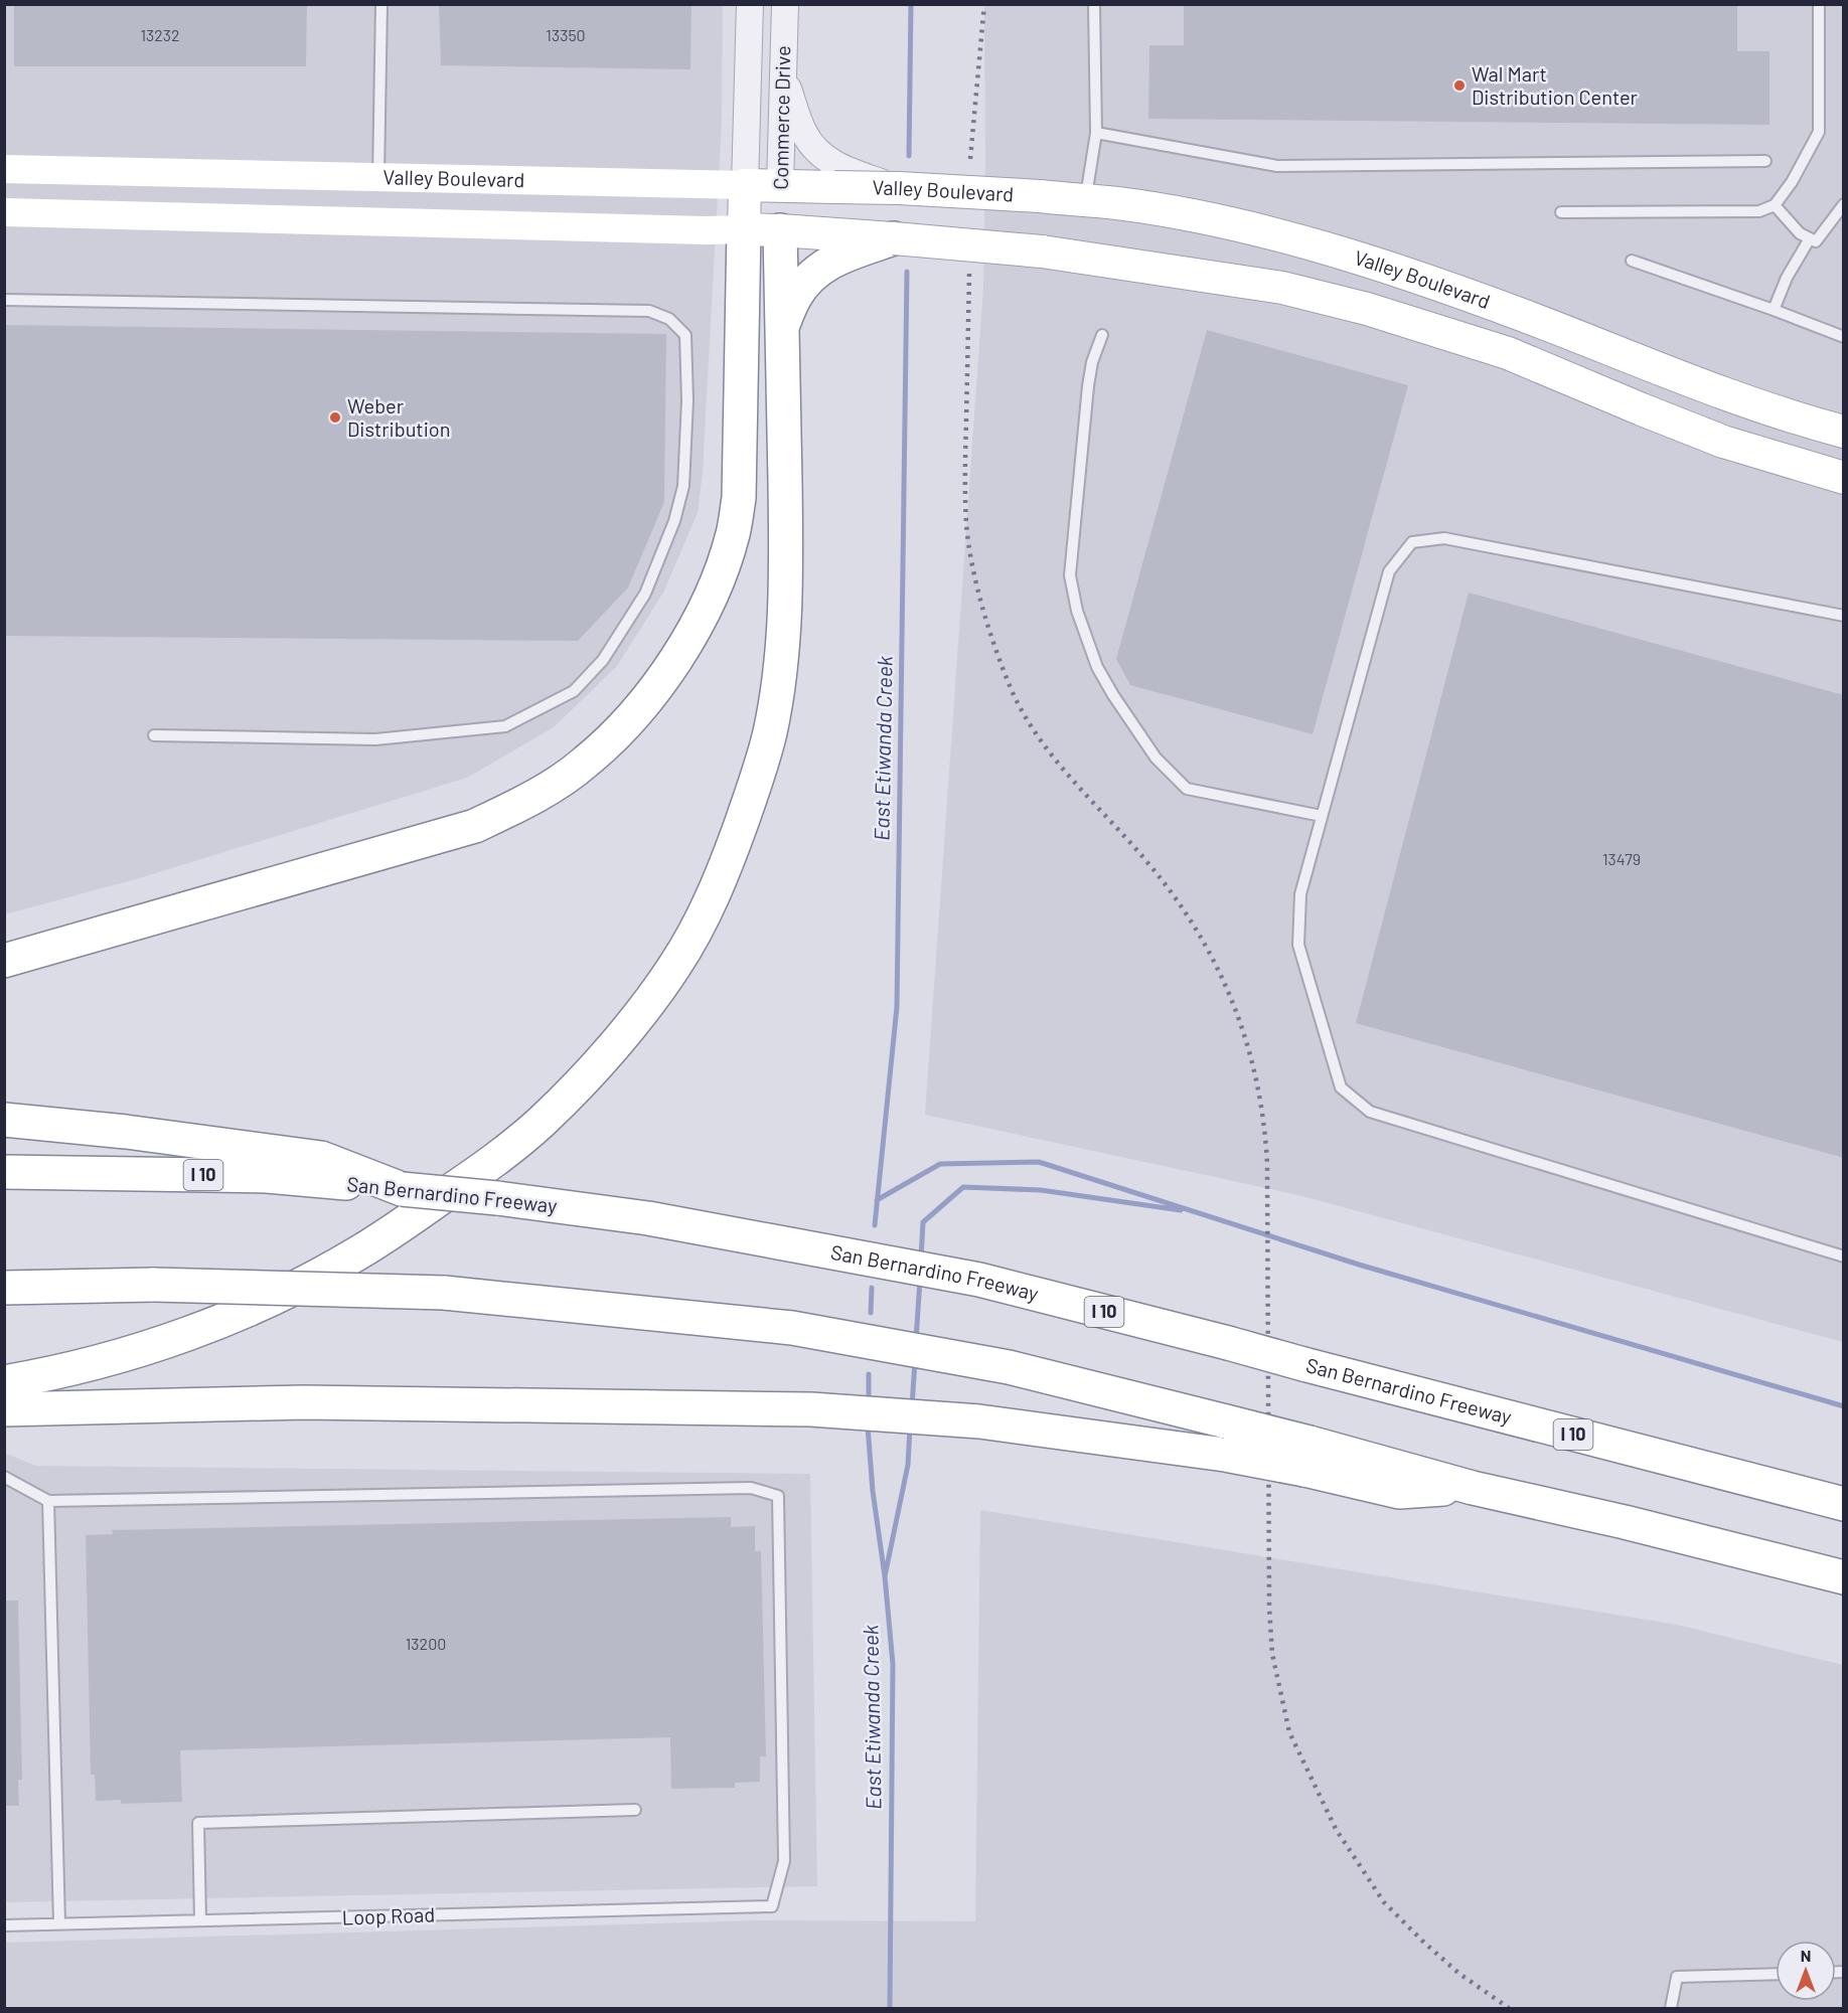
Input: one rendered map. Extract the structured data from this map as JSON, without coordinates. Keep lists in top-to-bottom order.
{
  "streets": {
    "highway": ["I 10", "San Bernardino Freeway"],
    "main road": ["Commerce Drive", "Valley Boulevard"],
    "lane": ["Loop Road"]
  },
  "crossings": [
    ["Commerce Drive", "Valley Boulevard"]
  ],
  "water": ["East Etiwanda Creek"],
  "places": ["Wal Mart Distribution Center", "Weber Distribution"],
  "house_numbers": [
    "13232",
    "13350",
    "13479",
    "13200"
  ],
  "north": "top"
}
